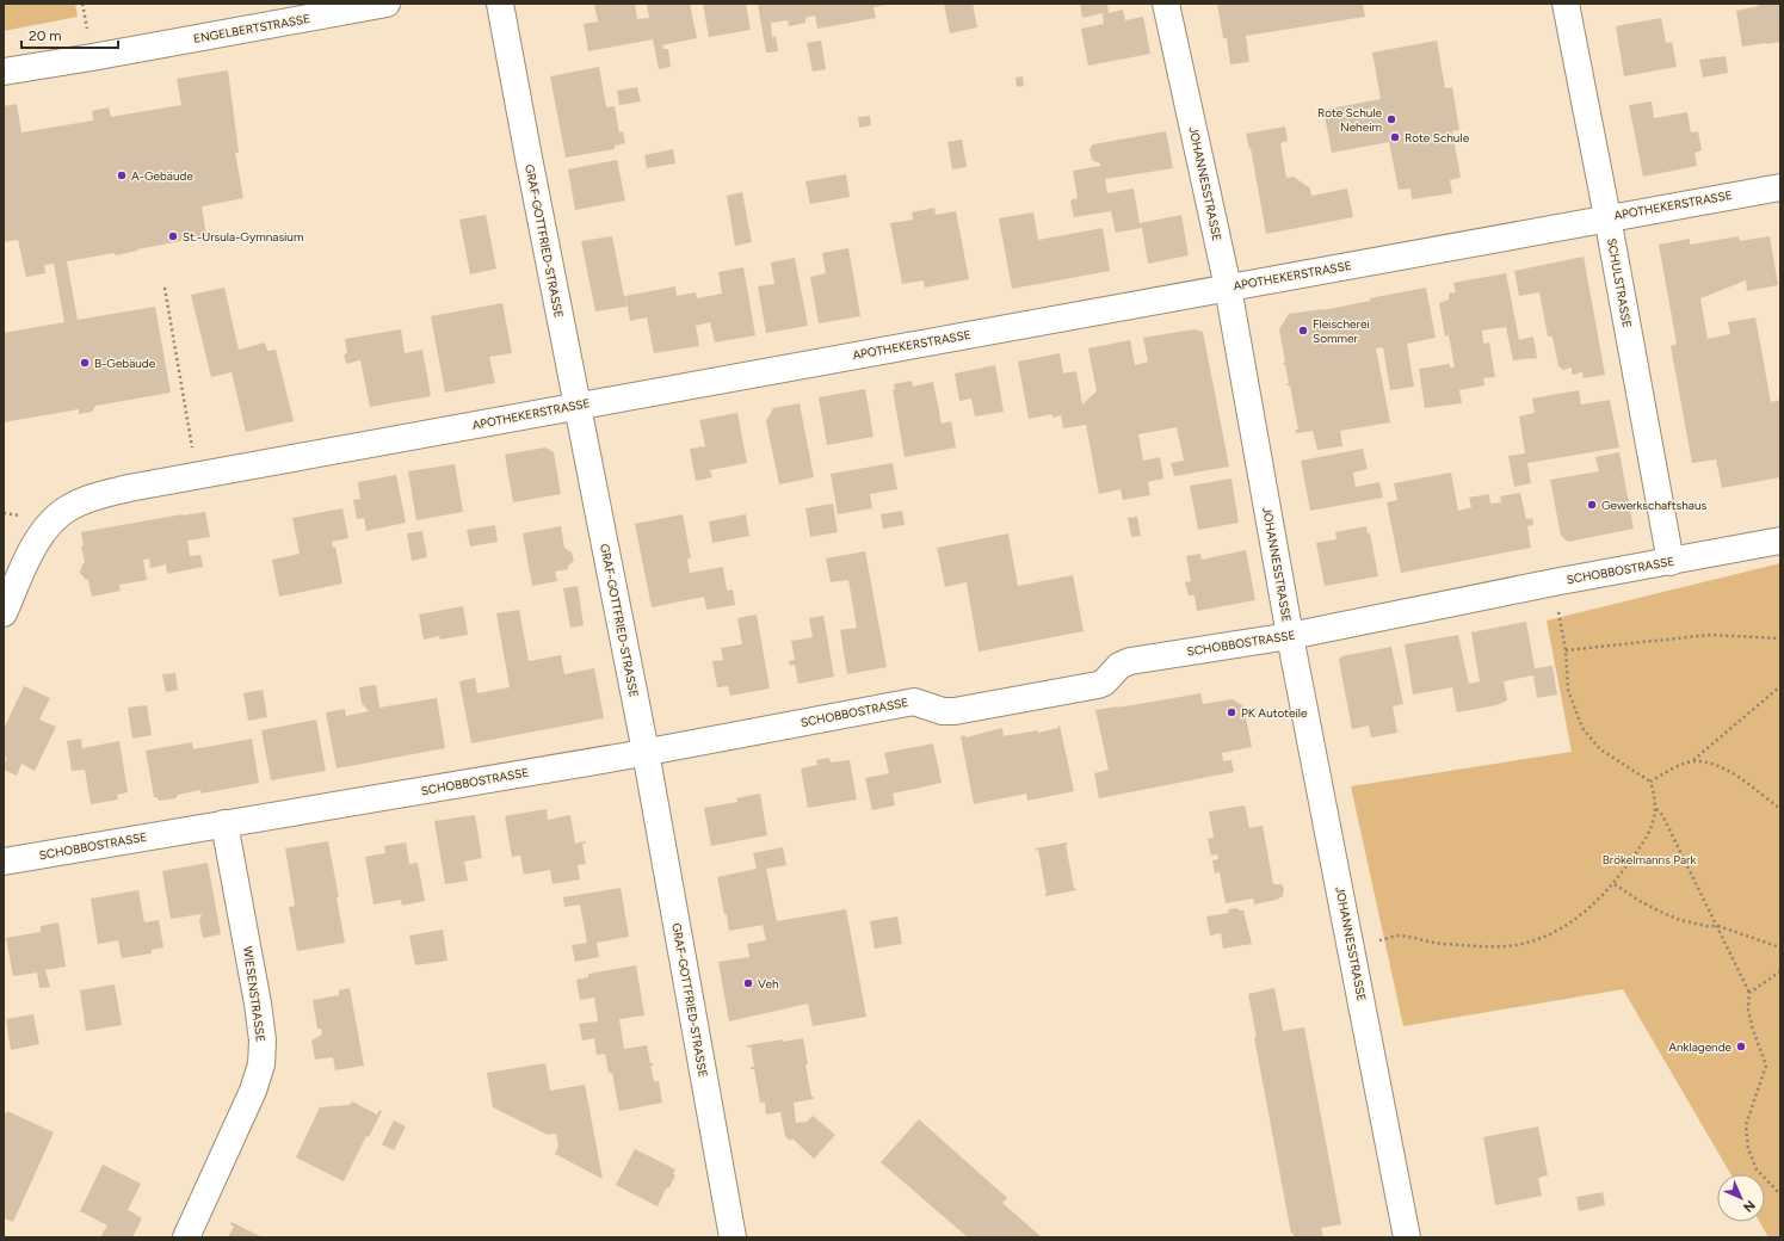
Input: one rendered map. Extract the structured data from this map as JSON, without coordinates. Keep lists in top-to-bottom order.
{
  "streets": {
    "street": [
      "ENGELBERTSTRASSE",
      "JOHANNESSTRASSE",
      "APOTHEKERSTRASSE",
      "GRAF-GOTTFRIED-STRASSE",
      "SCHULSTRASSE",
      "SCHOBBOSTRASSE",
      "WIESENSTRASSE"
    ]
  },
  "crossings": [
    ["JOHANNESSTRASSE", "APOTHEKERSTRASSE"],
    ["JOHANNESSTRASSE", "SCHOBBOSTRASSE"],
    ["APOTHEKERSTRASSE", "GRAF-GOTTFRIED-STRASSE"],
    ["APOTHEKERSTRASSE", "SCHULSTRASSE"],
    ["GRAF-GOTTFRIED-STRASSE", "SCHOBBOSTRASSE"],
    ["SCHULSTRASSE", "SCHOBBOSTRASSE"],
    ["SCHOBBOSTRASSE", "WIESENSTRASSE"]
  ],
  "parks": ["Brökelmanns Park"],
  "places": [
    "Rote Schule Neheim",
    "Rote Schule",
    "A-Gebäude",
    "St.-Ursula-Gymnasium",
    "Fleischerei Sommer",
    "B-Gebäude",
    "Gewerkschaftshaus",
    "PK Autoteile",
    "Veh",
    "Anklagende"
  ],
  "scale_bar": "20 m",
  "north": "bottom right"
}
